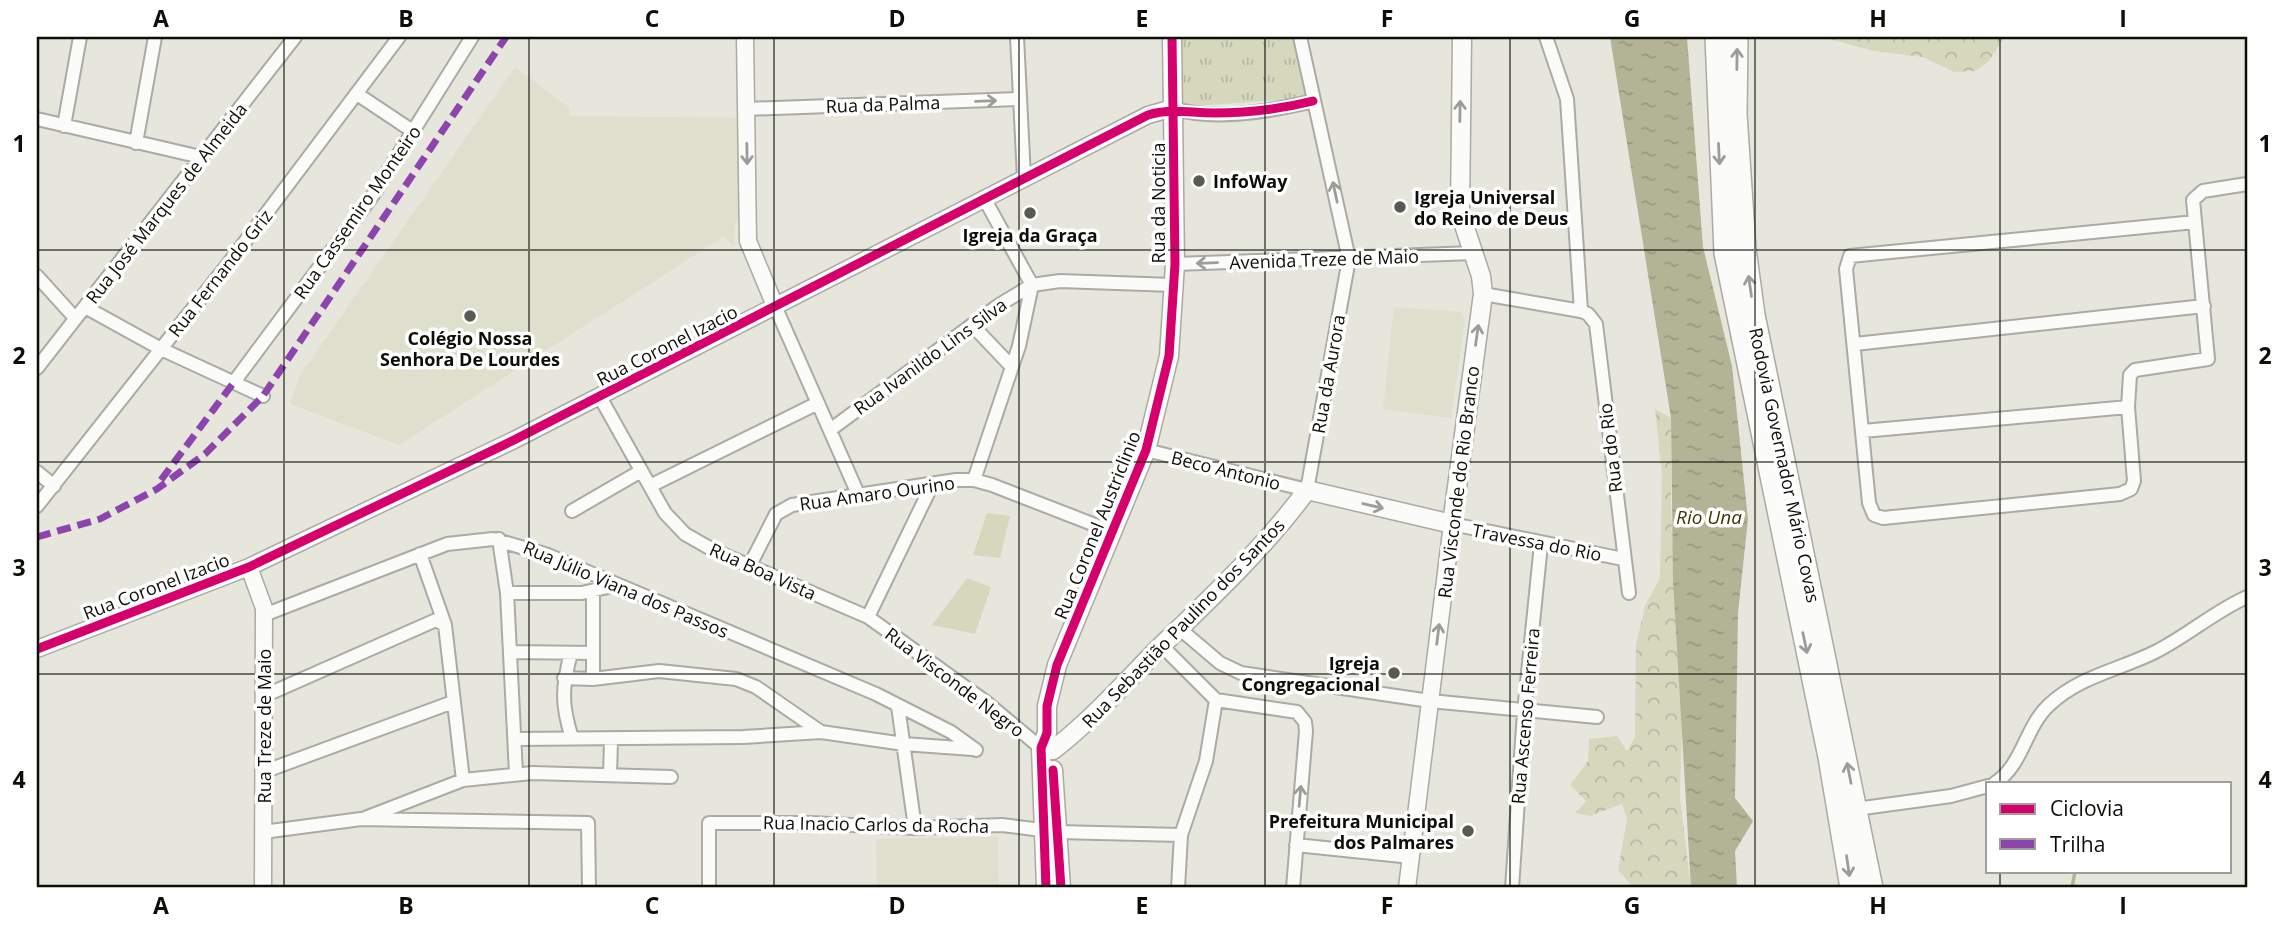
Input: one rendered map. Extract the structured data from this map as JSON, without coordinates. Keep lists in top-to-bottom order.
{
  "streets": {
    "highway": ["Rodovia Governador Mário Covas"],
    "main road": [
      "Rua da Noticia",
      "Rua Visconde do Rio Branco",
      "Rua Coronel Austriclinio",
      "Rua Sebastião Paulino dos Santos"
    ],
    "street": [
      "Rua da Palma",
      "Rua José Marques de Almeida",
      "Rua Cassemiro Monteiro",
      "Avenida Treze de Maio",
      "Rua Fernando Griz",
      "Rua Coronel Izacio",
      "Rua Ivanildo Lins Silva",
      "Rua da Aurora",
      "Rua do Rio",
      "Beco Antonio",
      "Rua Amaro Ourino",
      "Travessa do Rio",
      "Rua Boa Vista",
      "Rua Júlio Viana dos Passos",
      "Rua Visconde Negro",
      "Rua Ascenso Ferreira",
      "Rua Treze de Maio",
      "Rua Inacio Carlos da Rocha"
    ]
  },
  "crossings": [
    ["Rua da Noticia", "Avenida Treze de Maio"],
    ["Rua da Noticia", "Rua Coronel Izacio"],
    ["Rua da Noticia", "Rua Coronel Austriclinio"],
    ["Avenida Treze de Maio", "Rua da Aurora"],
    ["Avenida Treze de Maio", "Rua Visconde do Rio Branco"],
    ["Rua Coronel Izacio", "Rua Boa Vista"],
    ["Rua Coronel Izacio", "Rua Treze de Maio"],
    ["Rua da Aurora", "Beco Antonio"],
    ["Rua da Aurora", "Rua Sebastião Paulino dos Santos"],
    ["Rua do Rio", "Travessa do Rio"],
    ["Beco Antonio", "Rua Coronel Austriclinio"],
    ["Beco Antonio", "Rua Sebastião Paulino dos Santos"],
    ["Rua Visconde do Rio Branco", "Travessa do Rio"],
    ["Rua Amaro Ourino", "Rua Coronel Austriclinio"],
    ["Rua Amaro Ourino", "Rua Boa Vista"],
    ["Rua Coronel Austriclinio", "Rua Sebastião Paulino dos Santos"],
    ["Rua Coronel Austriclinio", "Rua Visconde Negro"],
    ["Rua Coronel Austriclinio", "Rua Inacio Carlos da Rocha"],
    ["Travessa do Rio", "Rua Ascenso Ferreira"],
    ["Rua Boa Vista", "Rua Visconde Negro"],
    ["Rua Júlio Viana dos Passos", "Rua Treze de Maio"],
    ["Rua Sebastião Paulino dos Santos", "Rua Visconde Negro"]
  ],
  "one_way": ["Rua da Palma", "Avenida Treze de Maio", "Rua Visconde do Rio Branco"],
  "water": ["Rio Una"],
  "places": [
    "InfoWay",
    "Igreja Universal do Reino de Deus",
    "Igreja da Graça",
    "Colégio Nossa Senhora De Lourdes",
    "Igreja Congregacional",
    "Prefeitura Municipal dos Palmares"
  ],
  "legend": ["Ciclovia", "Trilha"],
  "grid": {
    "columns": [
      "A",
      "B",
      "C",
      "D",
      "E",
      "F",
      "G",
      "H",
      "I"
    ],
    "rows": [
      "1",
      "2",
      "3",
      "4"
    ]
  }
}
